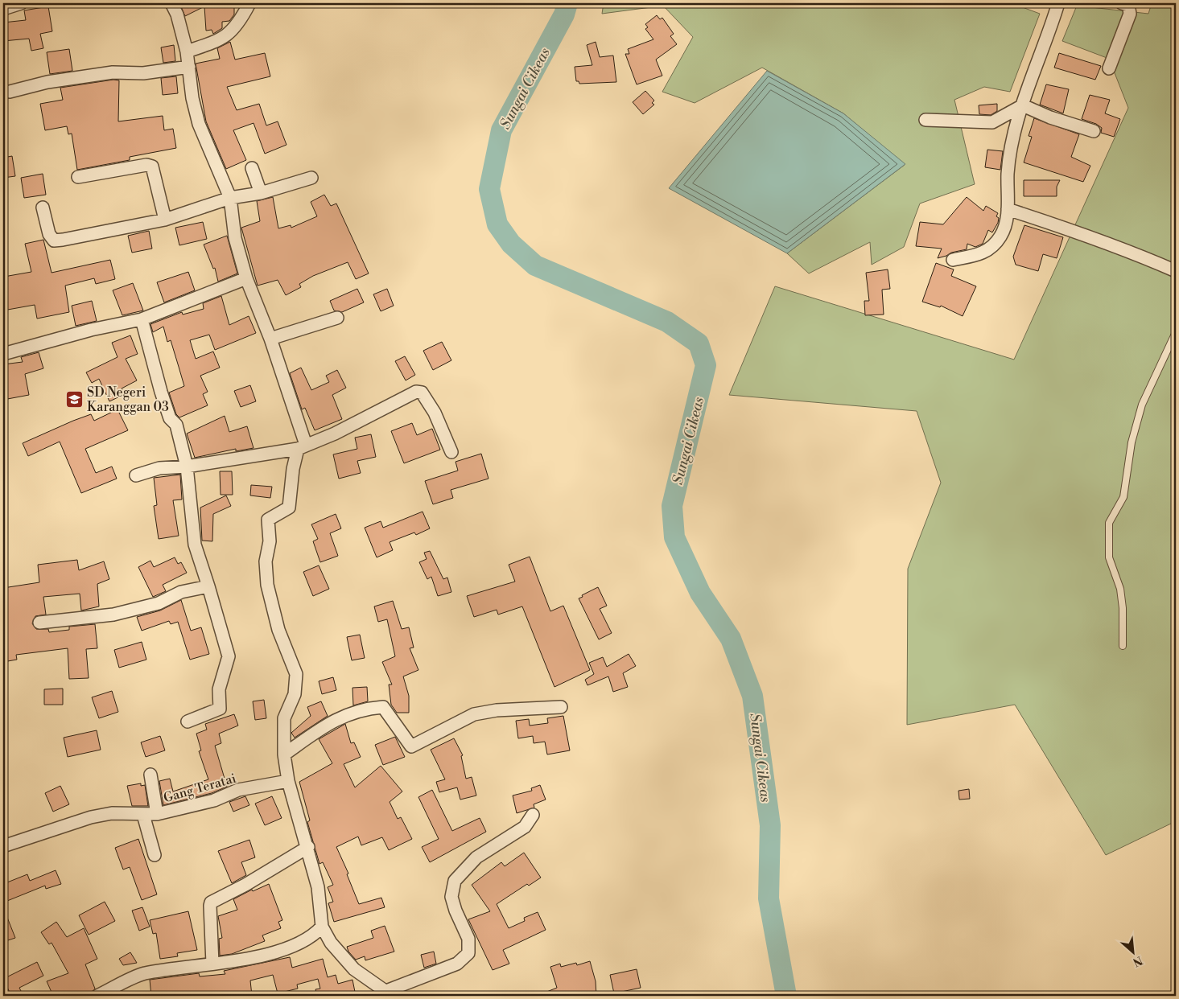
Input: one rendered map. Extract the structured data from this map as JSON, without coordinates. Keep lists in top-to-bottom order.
{
  "streets": {
    "street": ["Gang Teratai"]
  },
  "water": ["Sungai Cikeas"],
  "places": {
    "school or university": ["SD Negeri Karanggan 03"]
  },
  "north": "bottom right"
}
